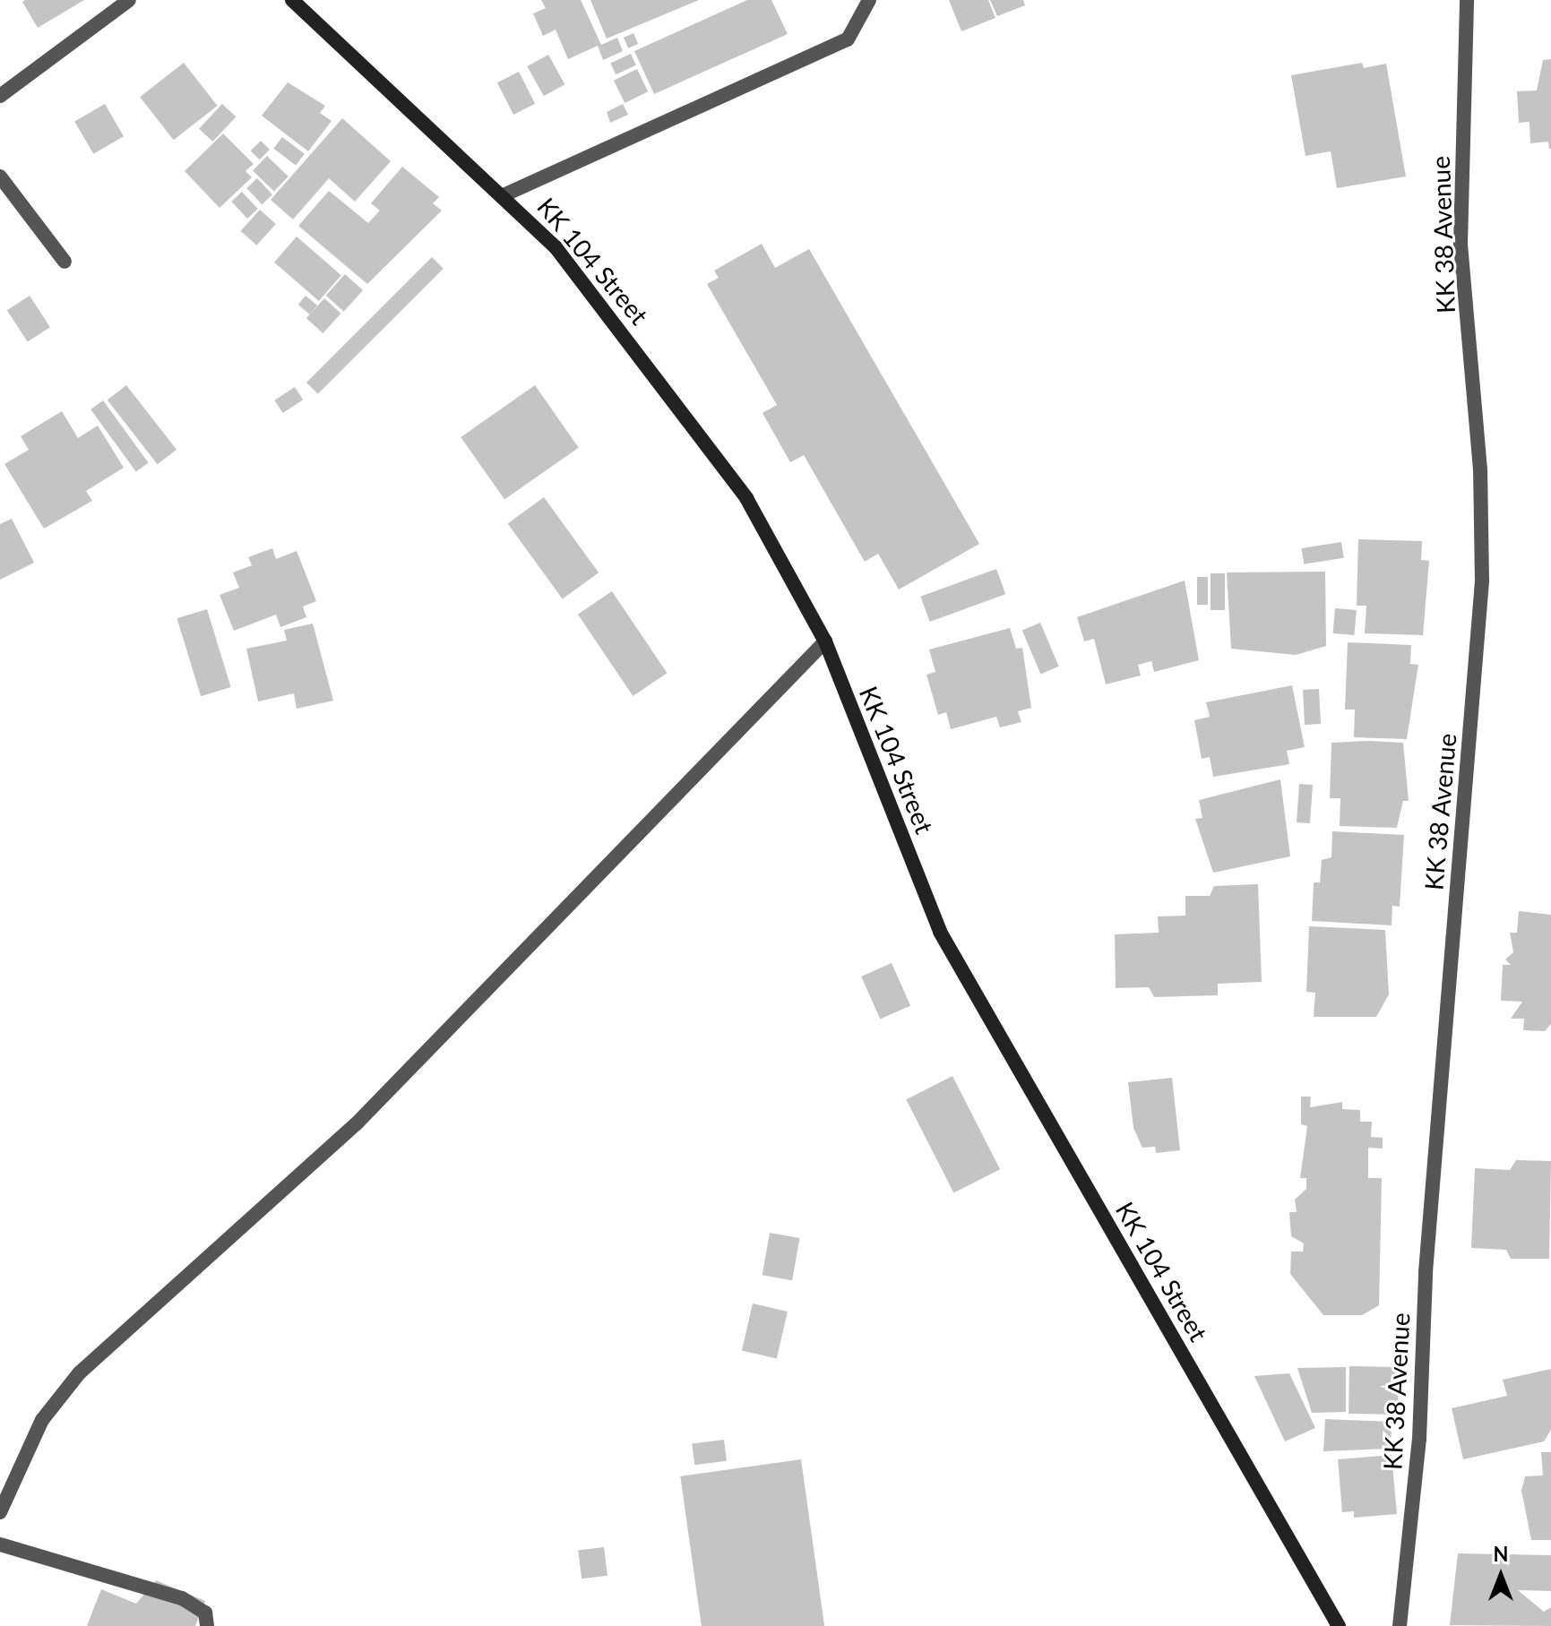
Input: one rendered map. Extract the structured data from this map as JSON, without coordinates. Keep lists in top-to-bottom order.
{
  "streets": {
    "street": ["KK 38 Avenue", "KK 104 Street"]
  },
  "north": "top"
}
